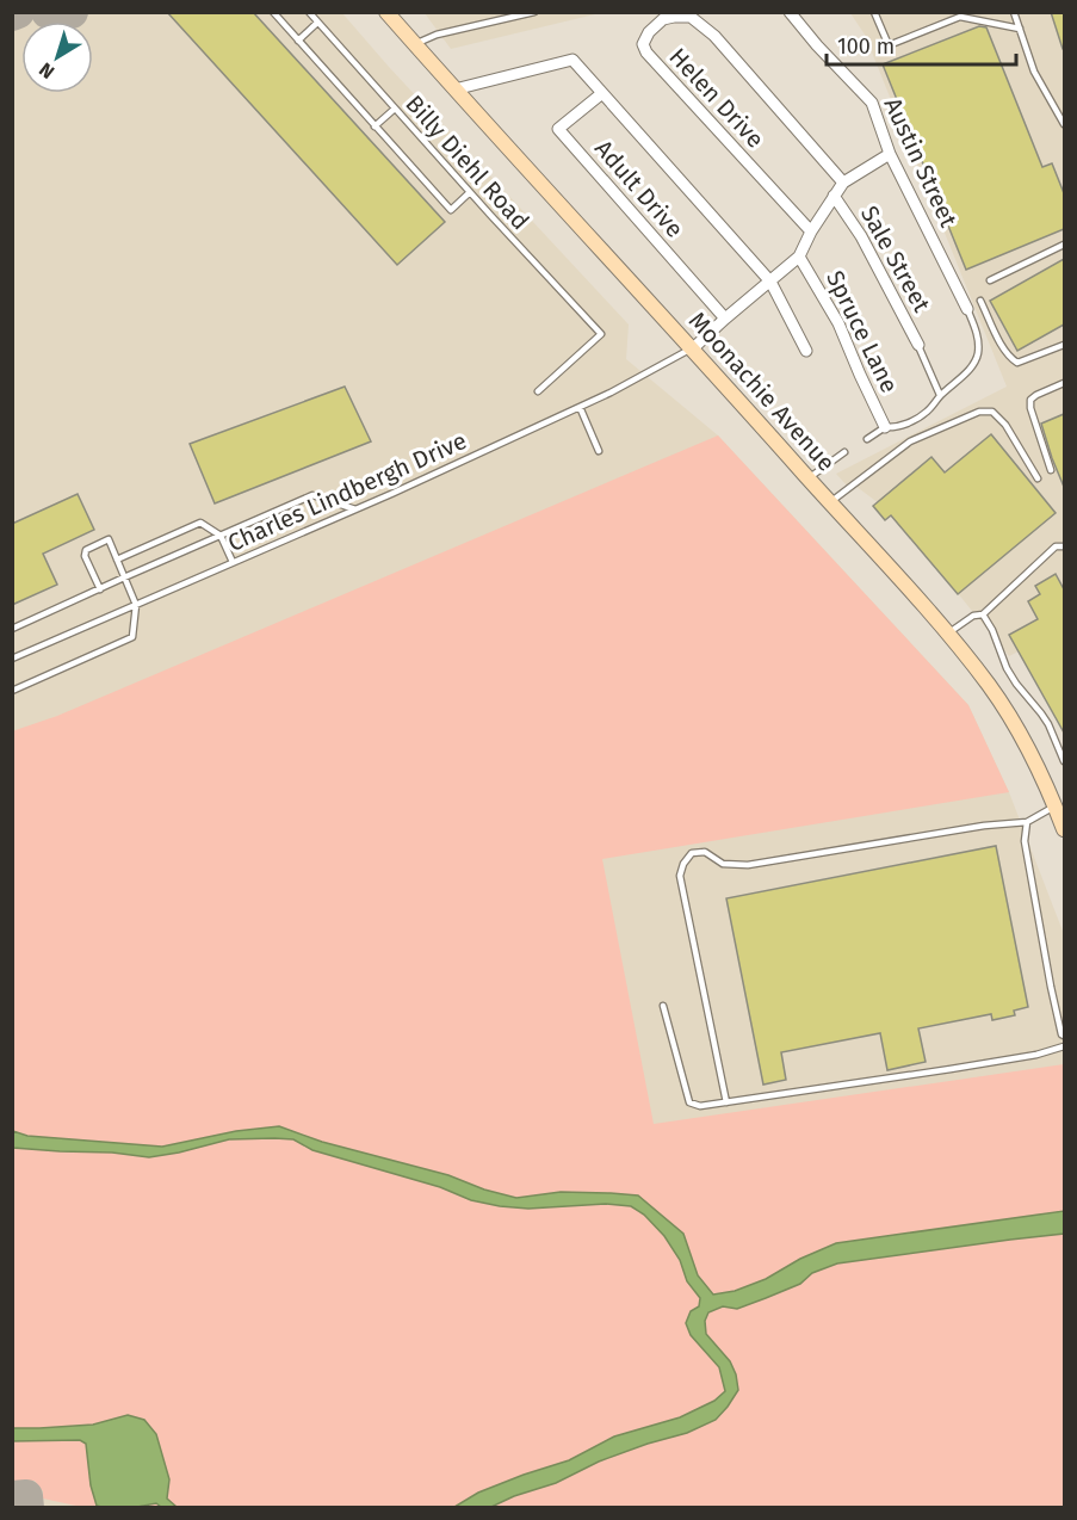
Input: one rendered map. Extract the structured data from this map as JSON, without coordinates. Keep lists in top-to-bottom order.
{
  "streets": {
    "main road": ["Moonachie Avenue"],
    "street": [
      "Helen Drive",
      "Austin Street",
      "Adult Drive",
      "Sale Street",
      "Spruce Lane"
    ],
    "lane": ["Billy Diehl Road", "Charles Lindbergh Drive"]
  },
  "crossings": [
    ["Adult Drive", "Moonachie Avenue"],
    ["Moonachie Avenue", "Charles Lindbergh Drive"]
  ],
  "scale_bar": "100 m",
  "north": "bottom left"
}
